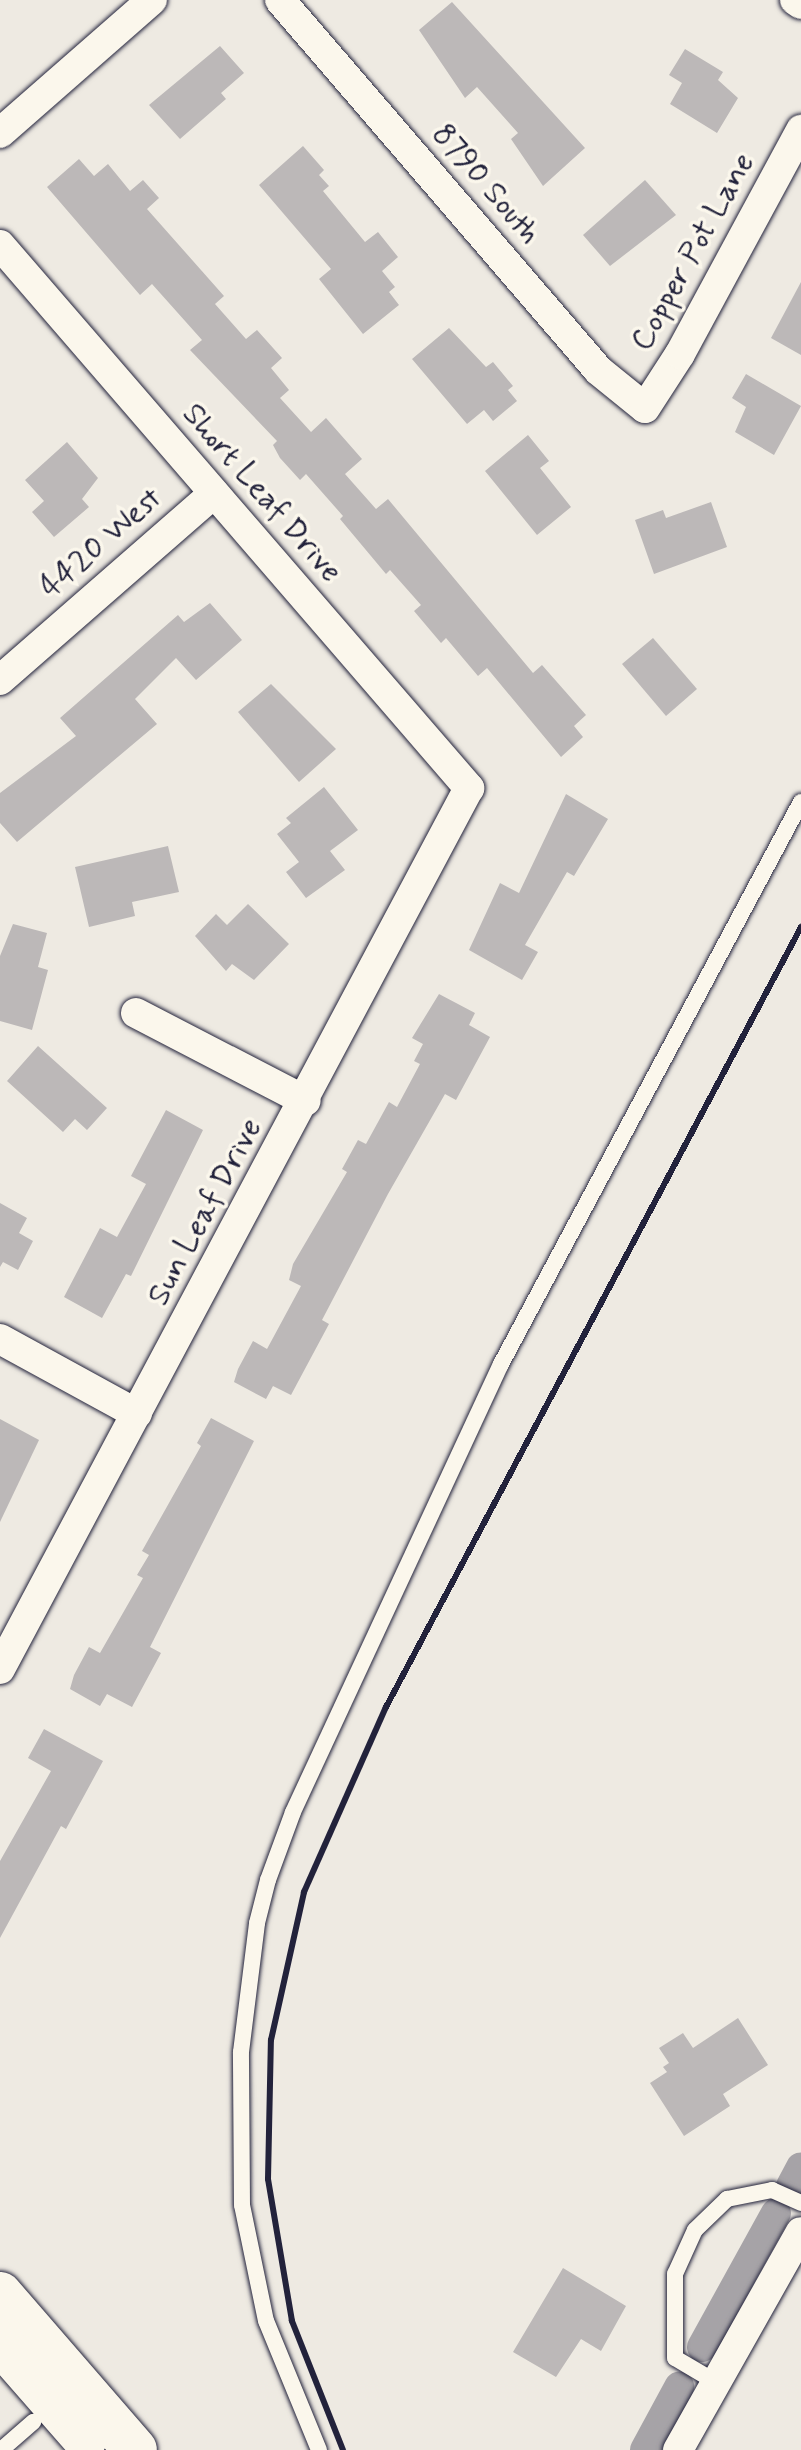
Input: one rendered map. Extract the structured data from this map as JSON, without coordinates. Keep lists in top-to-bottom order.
{
  "streets": {
    "street": [
      "8790 South",
      "Copper Pot Lane",
      "Short Leaf Drive",
      "4420 West",
      "Sun Leaf Drive"
    ]
  },
  "crossings": [
    ["8790 South", "Copper Pot Lane"],
    ["Short Leaf Drive", "4420 West"],
    ["Short Leaf Drive", "Sun Leaf Drive"]
  ]
}
